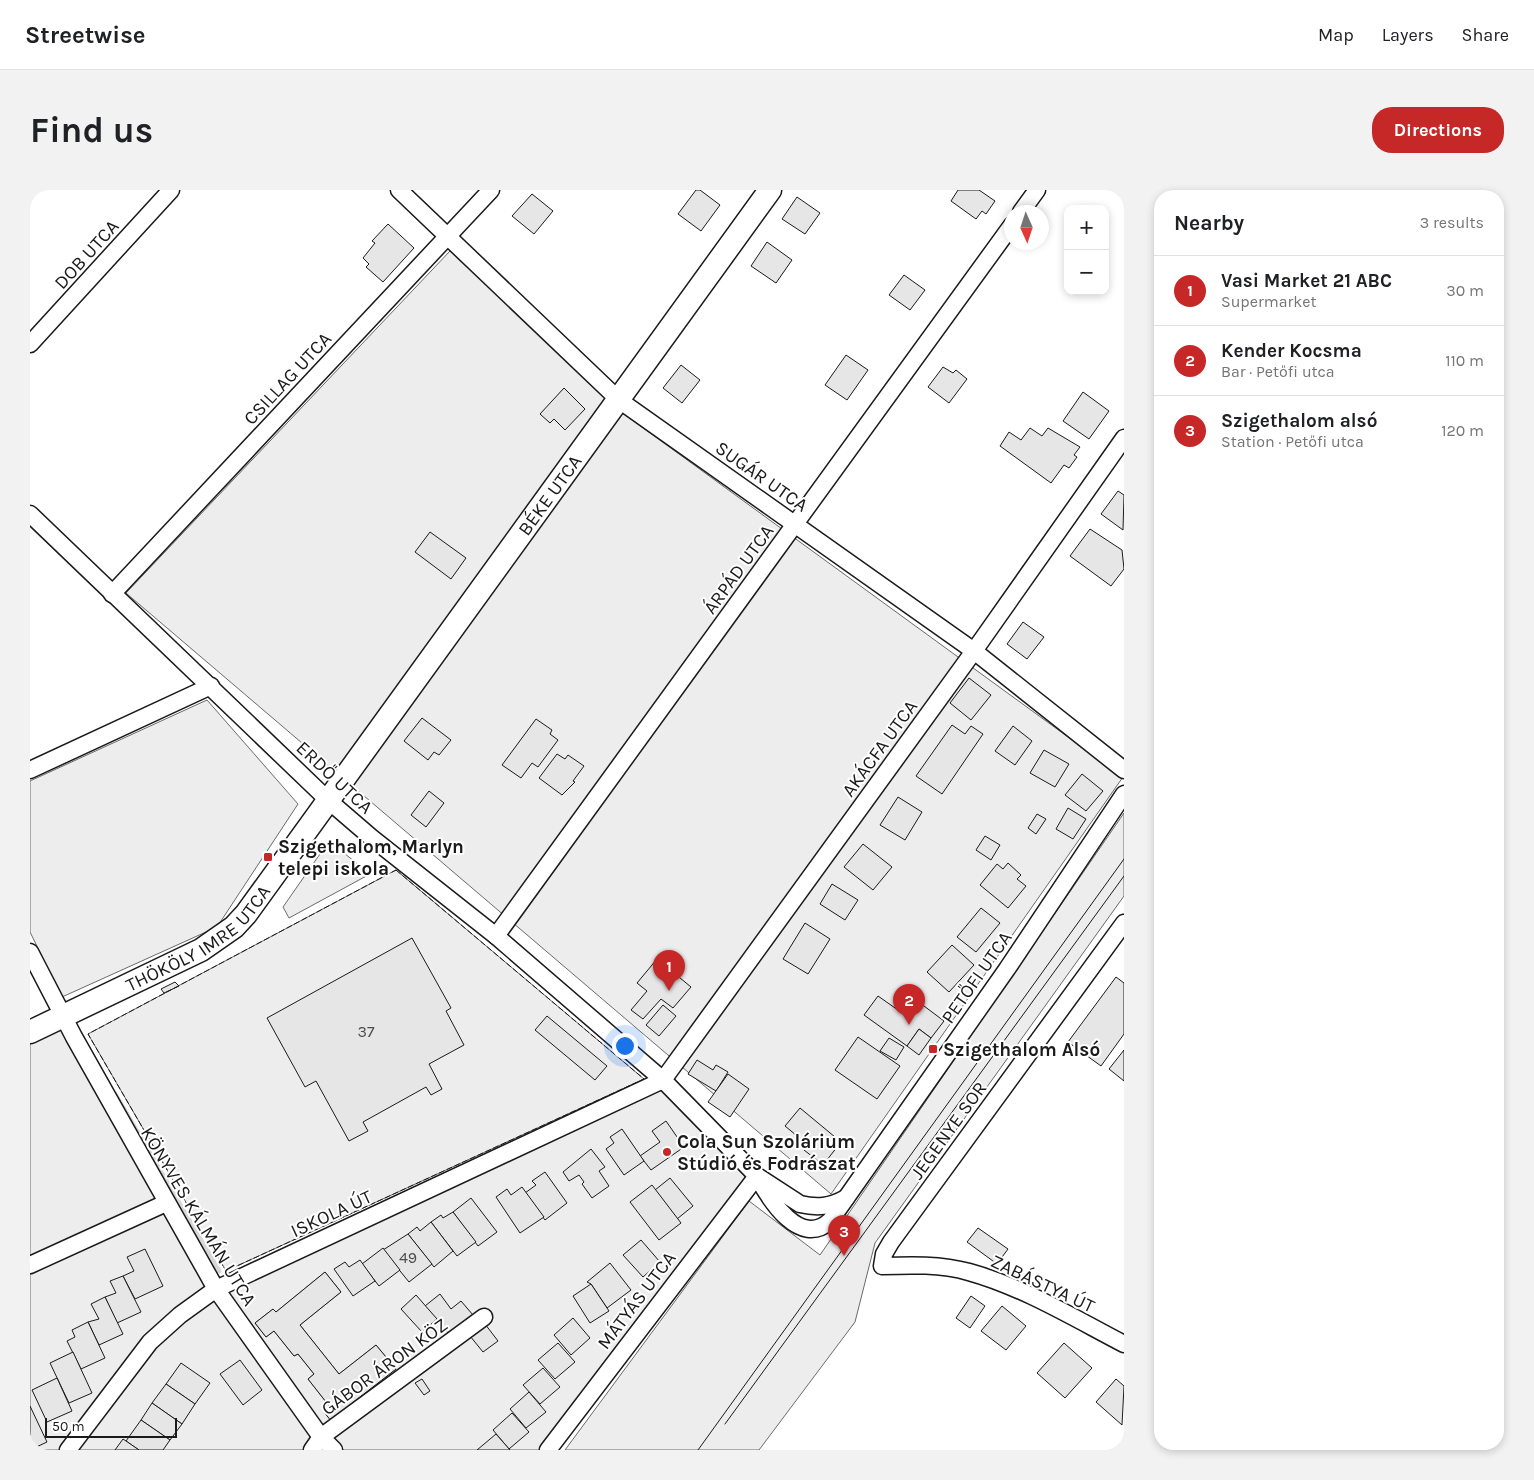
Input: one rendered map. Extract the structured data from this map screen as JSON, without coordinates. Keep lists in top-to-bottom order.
{
  "streets": {
    "street": [
      "DOB UTCA",
      "CSILLAG UTCA",
      "SUGÁR UTCA",
      "BÉKE UTCA",
      "ÁRPÁD UTCA",
      "AKÁCFA UTCA",
      "ERDŐ UTCA",
      "THÖKÖLY IMRE UTCA",
      "PETŐFI UTCA",
      "JEGENYE SOR",
      "ISKOLA ÚT",
      "KÖNYVES KÁLMÁN UTCA",
      "ZABÁSTYA ÚT",
      "MÁTYÁS UTCA",
      "GÁBOR ÁRON KÖZ"
    ]
  },
  "crossings": [
    ["CSILLAG UTCA", "SUGÁR UTCA"],
    ["CSILLAG UTCA", "ERDŐ UTCA"],
    ["SUGÁR UTCA", "BÉKE UTCA"],
    ["SUGÁR UTCA", "ÁRPÁD UTCA"],
    ["SUGÁR UTCA", "AKÁCFA UTCA"],
    ["BÉKE UTCA", "ERDŐ UTCA"],
    ["BÉKE UTCA", "THÖKÖLY IMRE UTCA"],
    ["ÁRPÁD UTCA", "ERDŐ UTCA"],
    ["AKÁCFA UTCA", "ERDŐ UTCA"],
    ["AKÁCFA UTCA", "ISKOLA ÚT"],
    ["ERDŐ UTCA", "THÖKÖLY IMRE UTCA"],
    ["ERDŐ UTCA", "PETŐFI UTCA"],
    ["ERDŐ UTCA", "ISKOLA ÚT"],
    ["ERDŐ UTCA", "MÁTYÁS UTCA"],
    ["THÖKÖLY IMRE UTCA", "KÖNYVES KÁLMÁN UTCA"],
    ["JEGENYE SOR", "ZABÁSTYA ÚT"],
    ["ISKOLA ÚT", "KÖNYVES KÁLMÁN UTCA"],
    ["KÖNYVES KÁLMÁN UTCA", "GÁBOR ÁRON KÖZ"]
  ],
  "places": {
    "transit": ["Szigethalom, Marlyn telepi iskola", "Szigethalom Alsó"],
    "other": ["Cola Sun Szolárium Stúdió és Fodrászat"]
  },
  "house_numbers": ["37", "49"],
  "scale_bar": "50 m",
  "north": "bottom",
  "page": {
    "header": "Streetwise",
    "nav": ["Map", "Layers", "Share"],
    "buttons": "Directions",
    "title": "Find us",
    "heading": ["Nearby", "3 results"],
    "map_buttons": ["+", "−"],
    "list": [
      {
        "mark": "1",
        "name": "Vasi Market 21 ABC",
        "note": "Supermarket",
        "value": "30 m"
      },
      {
        "mark": "2",
        "name": "Kender Kocsma",
        "note": "Bar · Petőfi utca",
        "value": "110 m"
      },
      {
        "mark": "3",
        "name": "Szigethalom alsó",
        "note": "Station · Petőfi utca",
        "value": "120 m"
      }
    ],
    "pins": ["1", "2", "3"],
    "scale": "50 m"
  }
}
